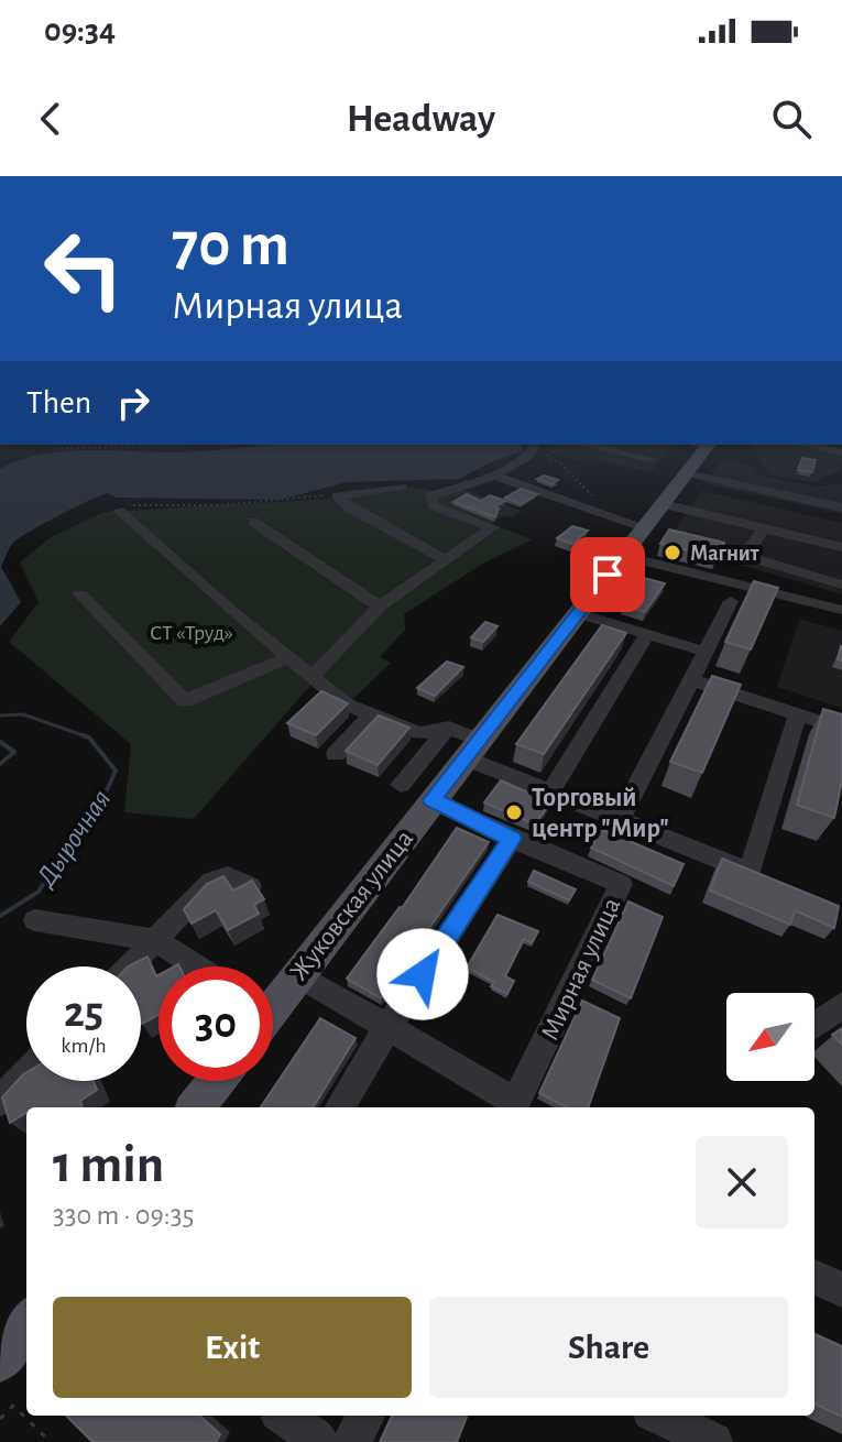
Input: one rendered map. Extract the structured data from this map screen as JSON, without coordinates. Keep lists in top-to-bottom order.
{
  "streets": {
    "main road": ["Жуковская улица"],
    "street": ["Мирная улица"]
  },
  "crossings": [
    ["Жуковская улица", "Мирная улица"]
  ],
  "water": ["Дырочная"],
  "parks": ["СТ «Труд»"],
  "places": ["Магнит", "Торговый центр \"Мир\""],
  "north": "bottom left",
  "page": {
    "status": "09:34",
    "header": "Headway",
    "turn": ["70 m", "Мирная улица"],
    "then": "Then",
    "speed": "25 km/h",
    "limit": "30",
    "heading": ["1 min", "330 m · 09:35"],
    "buttons": ["Exit", "Share"]
  }
}
